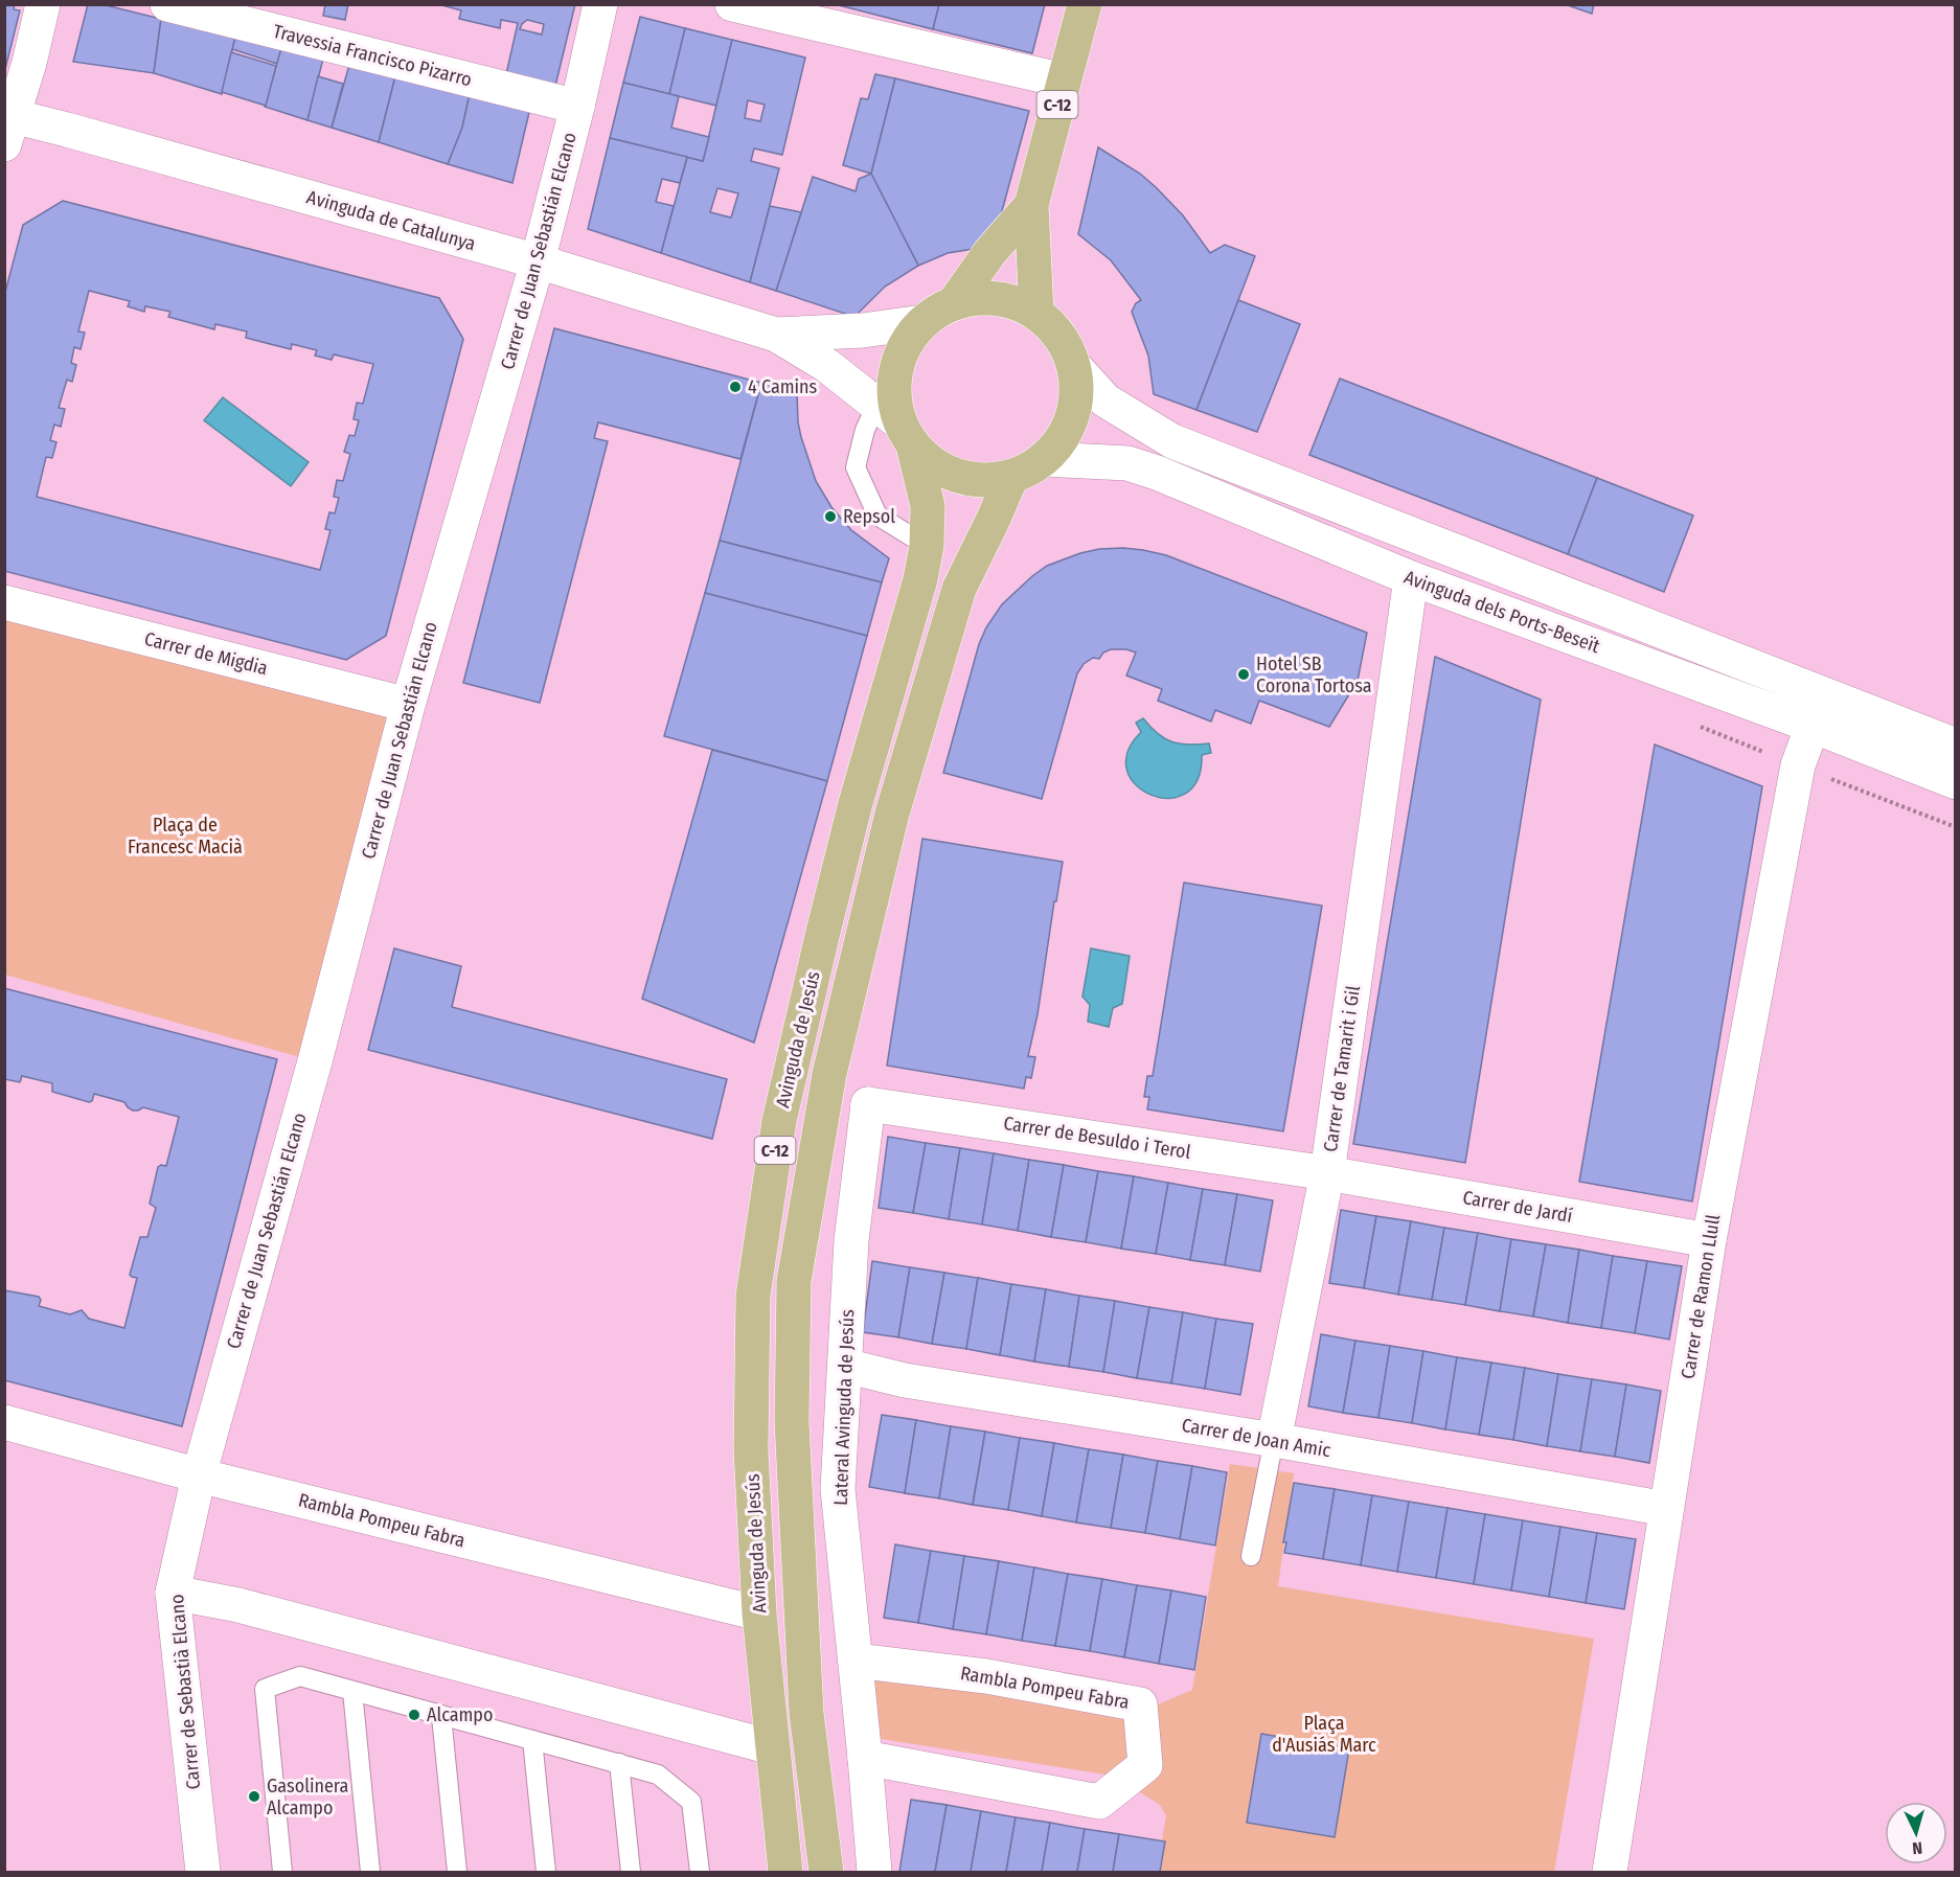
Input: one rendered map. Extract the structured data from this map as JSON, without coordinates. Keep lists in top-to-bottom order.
{
  "streets": {
    "main road": ["C-12", "Avinguda de Jesús"],
    "street": [
      "Travessia Francisco Pizarro",
      "Avinguda de Catalunya",
      "Carrer de Juan Sebastián Elcano",
      "Avinguda dels Ports-Beseït",
      "Carrer de Migdia",
      "Carrer de Tamarit i Gil",
      "Carrer de Besuldo i Terol",
      "Carrer de Jardí",
      "Carrer de Ramon Llull",
      "Lateral Avinguda de Jesús",
      "Carrer de Joan Amic",
      "Rambla Pompeu Fabra",
      "Carrer de Sebastià Elcano"
    ]
  },
  "crossings": [
    ["Travessia Francisco Pizarro", "Carrer de Juan Sebastián Elcano"],
    ["C-12", "Avinguda dels Ports-Beseït"],
    ["C-12", "Avinguda de Jesús"],
    ["Avinguda de Catalunya", "Carrer de Juan Sebastián Elcano"],
    ["Carrer de Juan Sebastián Elcano", "Carrer de Migdia"],
    ["Carrer de Juan Sebastián Elcano", "Rambla Pompeu Fabra"],
    ["Carrer de Juan Sebastián Elcano", "Carrer de Sebastià Elcano"],
    ["Avinguda dels Ports-Beseït", "Avinguda de Jesús"],
    ["Avinguda dels Ports-Beseït", "Carrer de Tamarit i Gil"],
    ["Avinguda dels Ports-Beseït", "Carrer de Ramon Llull"],
    ["Avinguda de Jesús", "Rambla Pompeu Fabra"],
    ["Carrer de Tamarit i Gil", "Carrer de Besuldo i Terol"],
    ["Carrer de Tamarit i Gil", "Carrer de Jardí"],
    ["Carrer de Tamarit i Gil", "Carrer de Joan Amic"],
    ["Carrer de Besuldo i Terol", "Carrer de Jardí"],
    ["Carrer de Besuldo i Terol", "Lateral Avinguda de Jesús"],
    ["Carrer de Jardí", "Carrer de Ramon Llull"],
    ["Carrer de Ramon Llull", "Carrer de Joan Amic"],
    ["Lateral Avinguda de Jesús", "Carrer de Joan Amic"],
    ["Lateral Avinguda de Jesús", "Rambla Pompeu Fabra"],
    ["Rambla Pompeu Fabra", "Carrer de Sebastià Elcano"]
  ],
  "parks": ["Plaça de Francesc Macià", "Plaça d'Ausiás Marc"],
  "places": [
    "4 Camins",
    "Repsol",
    "Hotel SB Corona Tortosa",
    "Alcampo",
    "Gasolinera Alcampo"
  ],
  "north": "bottom"
}
